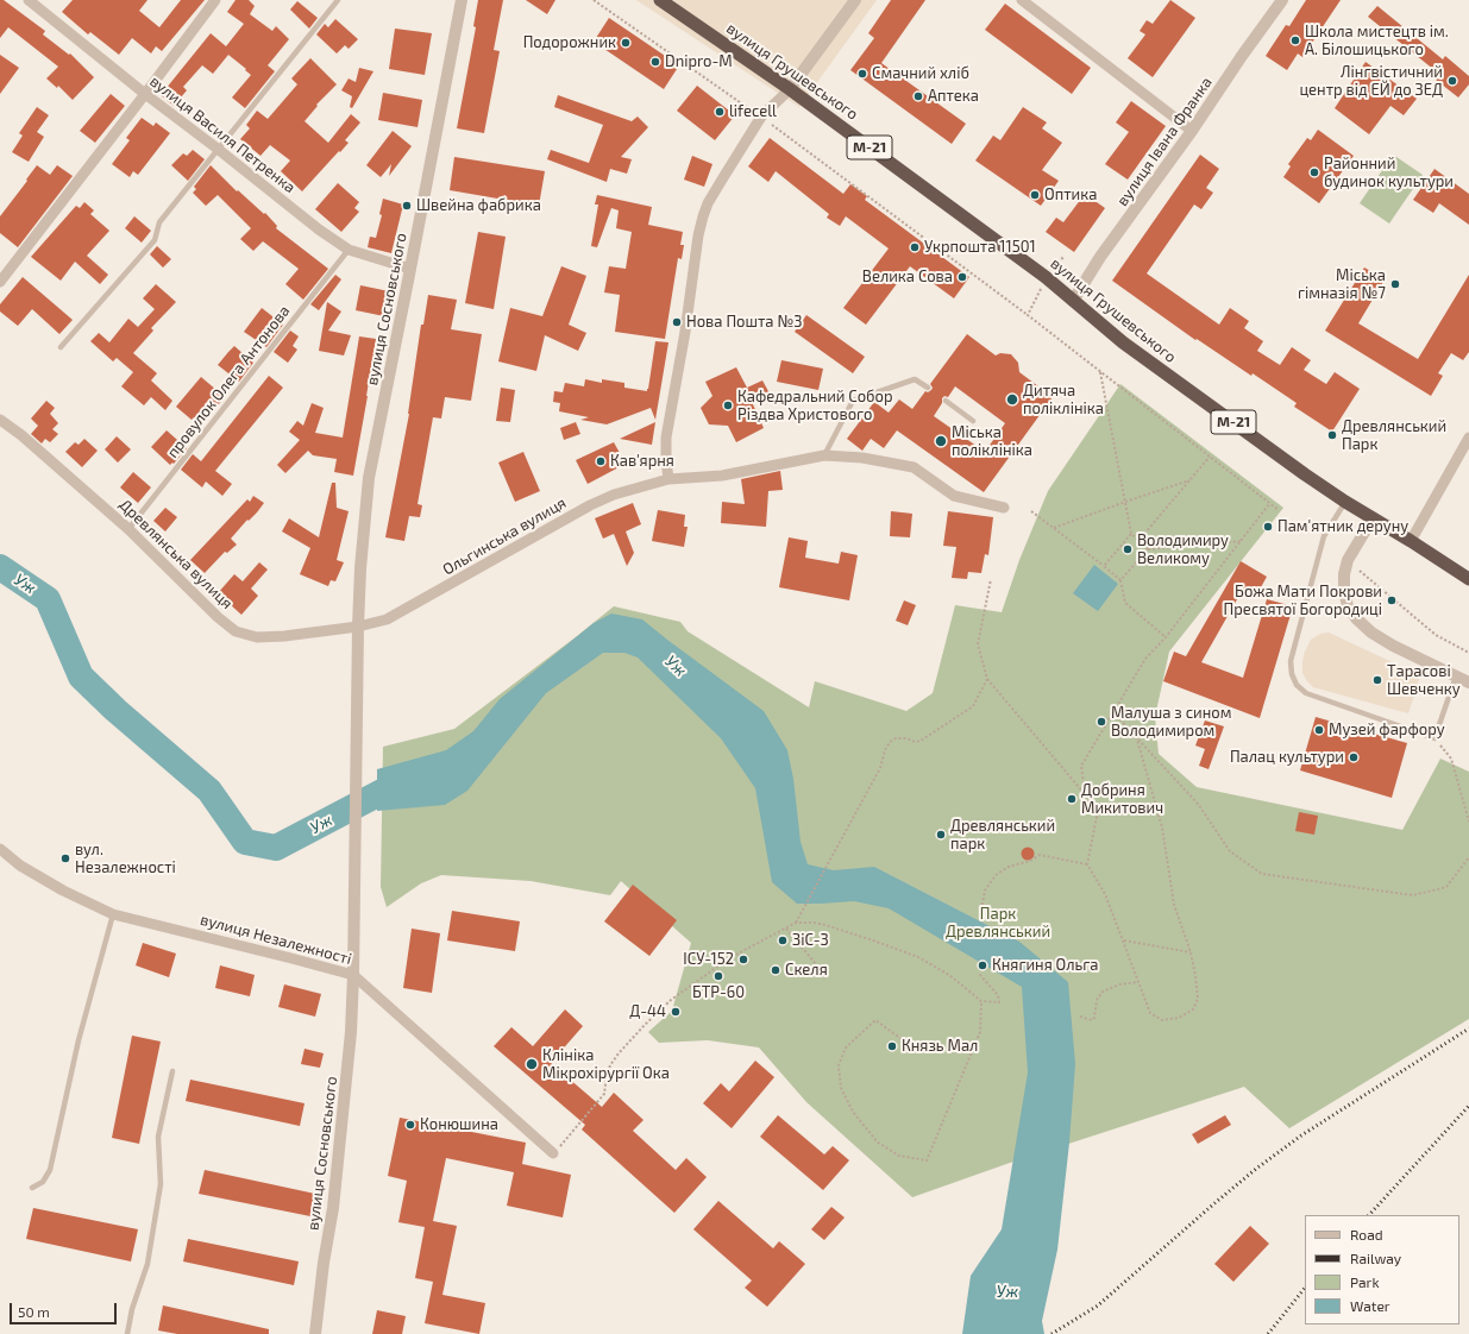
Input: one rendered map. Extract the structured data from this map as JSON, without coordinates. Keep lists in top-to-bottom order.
{
  "streets": {
    "highway": ["вулиця Грушевського", "М-21"],
    "street": [
      "вулиця Василя Петренка",
      "вулиця Івана Франка",
      "вулиця Сосновського",
      "Ольгинська вулиця",
      "Древлянська вулиця",
      "вулиця Незалежності"
    ],
    "lane": ["провулок Олега Антонова"]
  },
  "crossings": [
    ["вулиця Грушевського", "вулиця Івана Франка"],
    ["вулиця Грушевського", "М-21"],
    ["вулиця Василя Петренка", "вулиця Сосновського"],
    ["вулиця Василя Петренка", "провулок Олега Антонова"],
    ["вулиця Сосновського", "Ольгинська вулиця"],
    ["вулиця Сосновського", "Древлянська вулиця"],
    ["вулиця Сосновського", "вулиця Незалежності"],
    ["провулок Олега Антонова", "Древлянська вулиця"],
    ["Ольгинська вулиця", "Древлянська вулиця"]
  ],
  "water": ["Уж"],
  "parks": ["Парк Древлянський"],
  "places": [
    "Школа мистецтв ім. А. Білошицького",
    "Подорожник",
    "Dnipro-M",
    "Смачний хліб",
    "Лінгвістичний центр від ЕЙ до ЗЕД",
    "Аптека",
    "lifecell",
    "Районний будинок культури",
    "Оптика",
    "Швейна фабрика",
    "Укрпошта 11501",
    "Велика Сова",
    "Міська гімназія №7",
    "Нова Пошта №3",
    "Дитяча поліклініка",
    "Кафедральний Собор Різдва Христового",
    "Древлянський Парк",
    "Міська поліклініка",
    "Кав'ярня",
    "Пам'ятник деруну",
    "Володимиру Великому",
    "Божа Мати Покрови Пресвятої Богородиці",
    "Тарасові Шевченку",
    "Малуша з сином Володимиром",
    "Музей фарфору",
    "Палац культури",
    "Добриня Микитович",
    "Древлянський парк",
    "вул. Незалежності",
    "ЗіС-3",
    "ІСУ-152",
    "Княгиня Ольга",
    "Скеля",
    "БТР-60",
    "Д-44",
    "Князь Мал",
    "Клініка Мікрохірургії Ока",
    "Конюшина"
  ],
  "legend": [
    "Road",
    "Railway",
    "Park",
    "Water"
  ],
  "scale_bar": "50 m"
}
